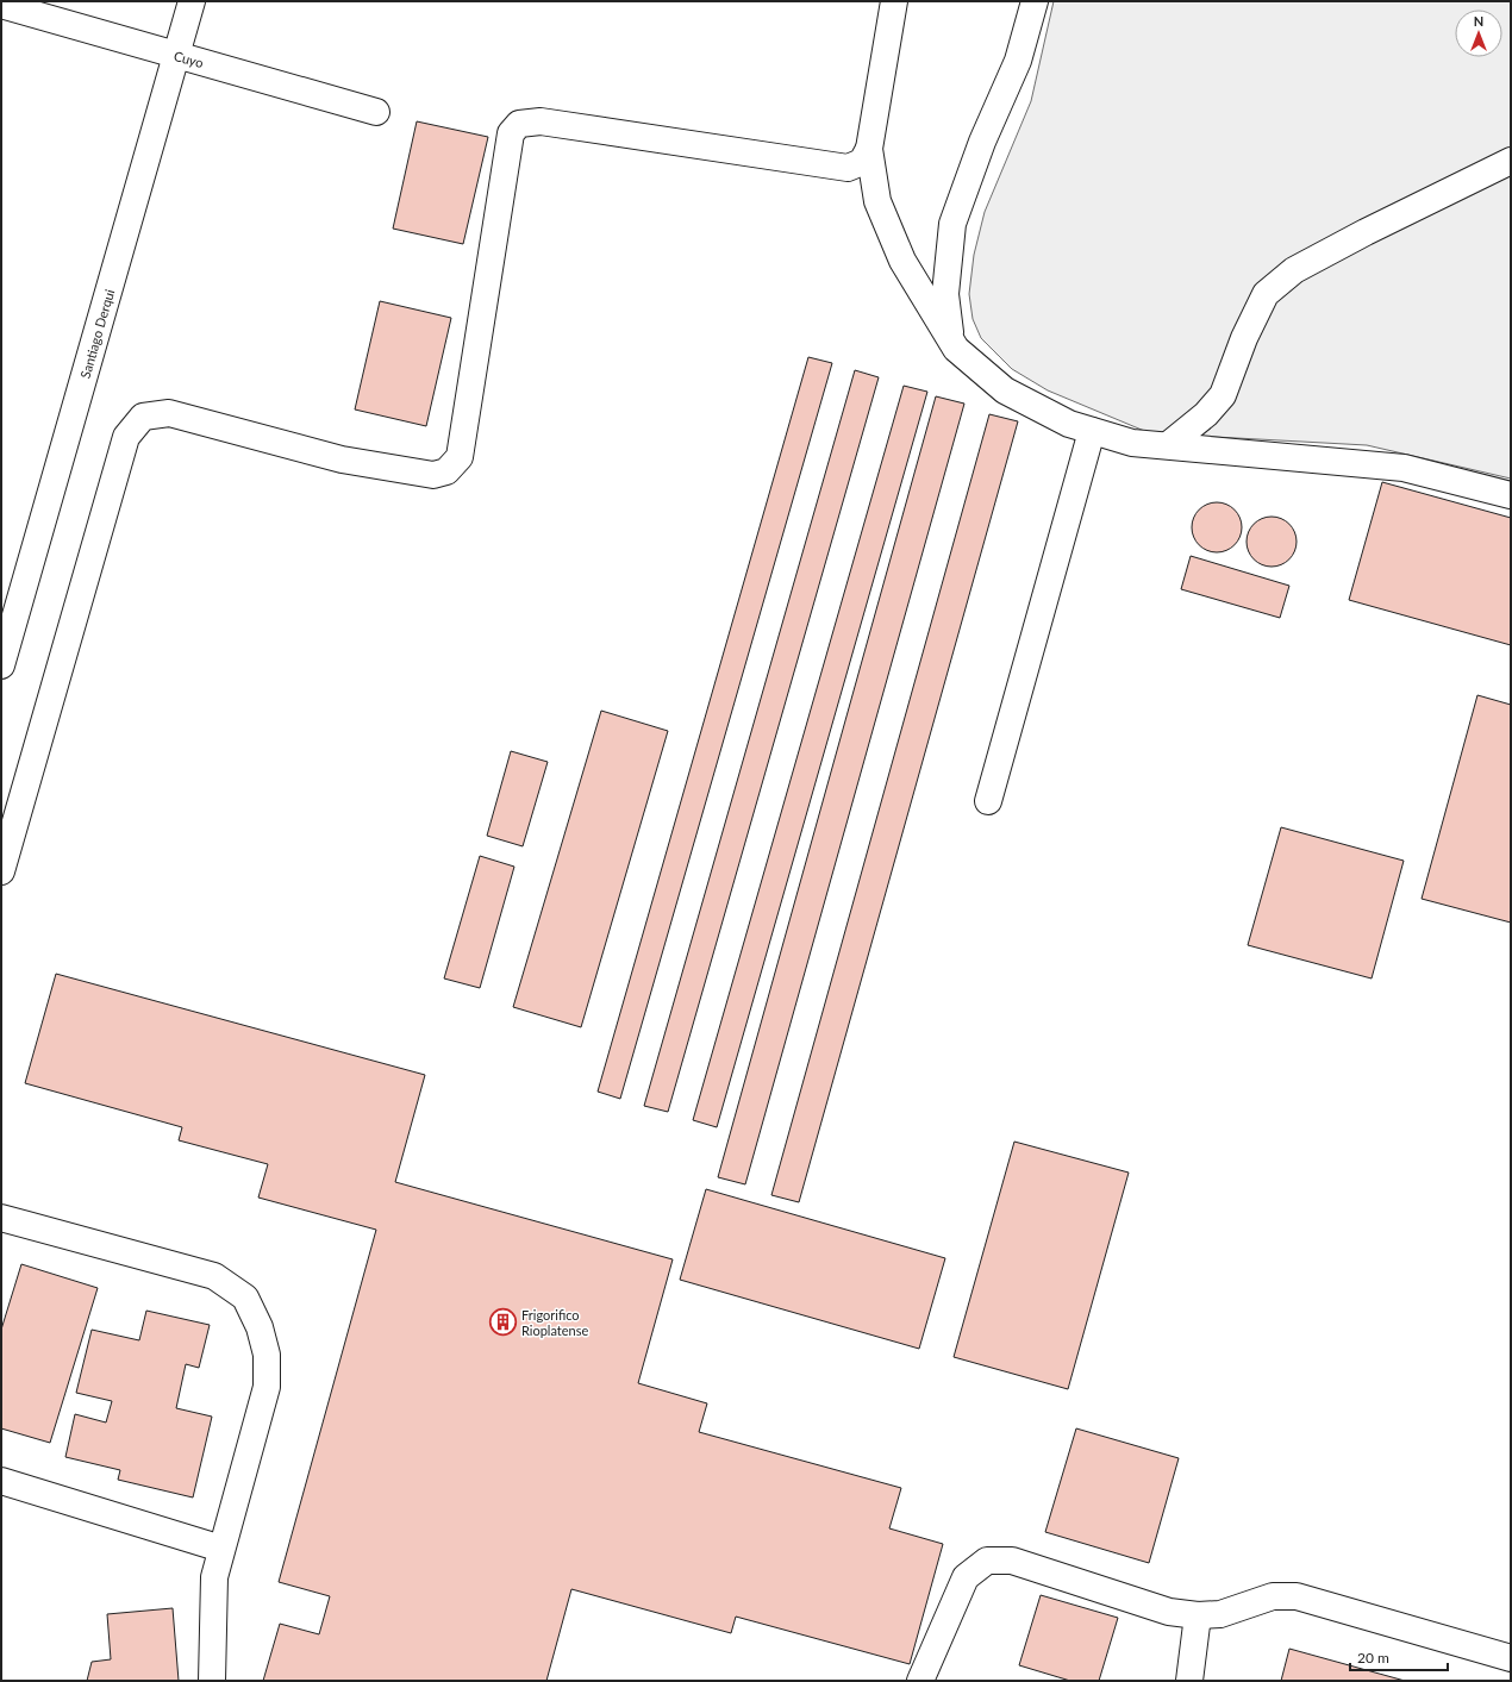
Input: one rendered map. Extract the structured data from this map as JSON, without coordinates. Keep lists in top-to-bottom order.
{
  "streets": {
    "street": ["Cuyo", "Santiago Derqui"]
  },
  "crossings": [
    ["Cuyo", "Santiago Derqui"]
  ],
  "places": {
    "building": ["Frigorifico Rioplatense"]
  },
  "scale_bar": "20 m",
  "north": "top"
}
